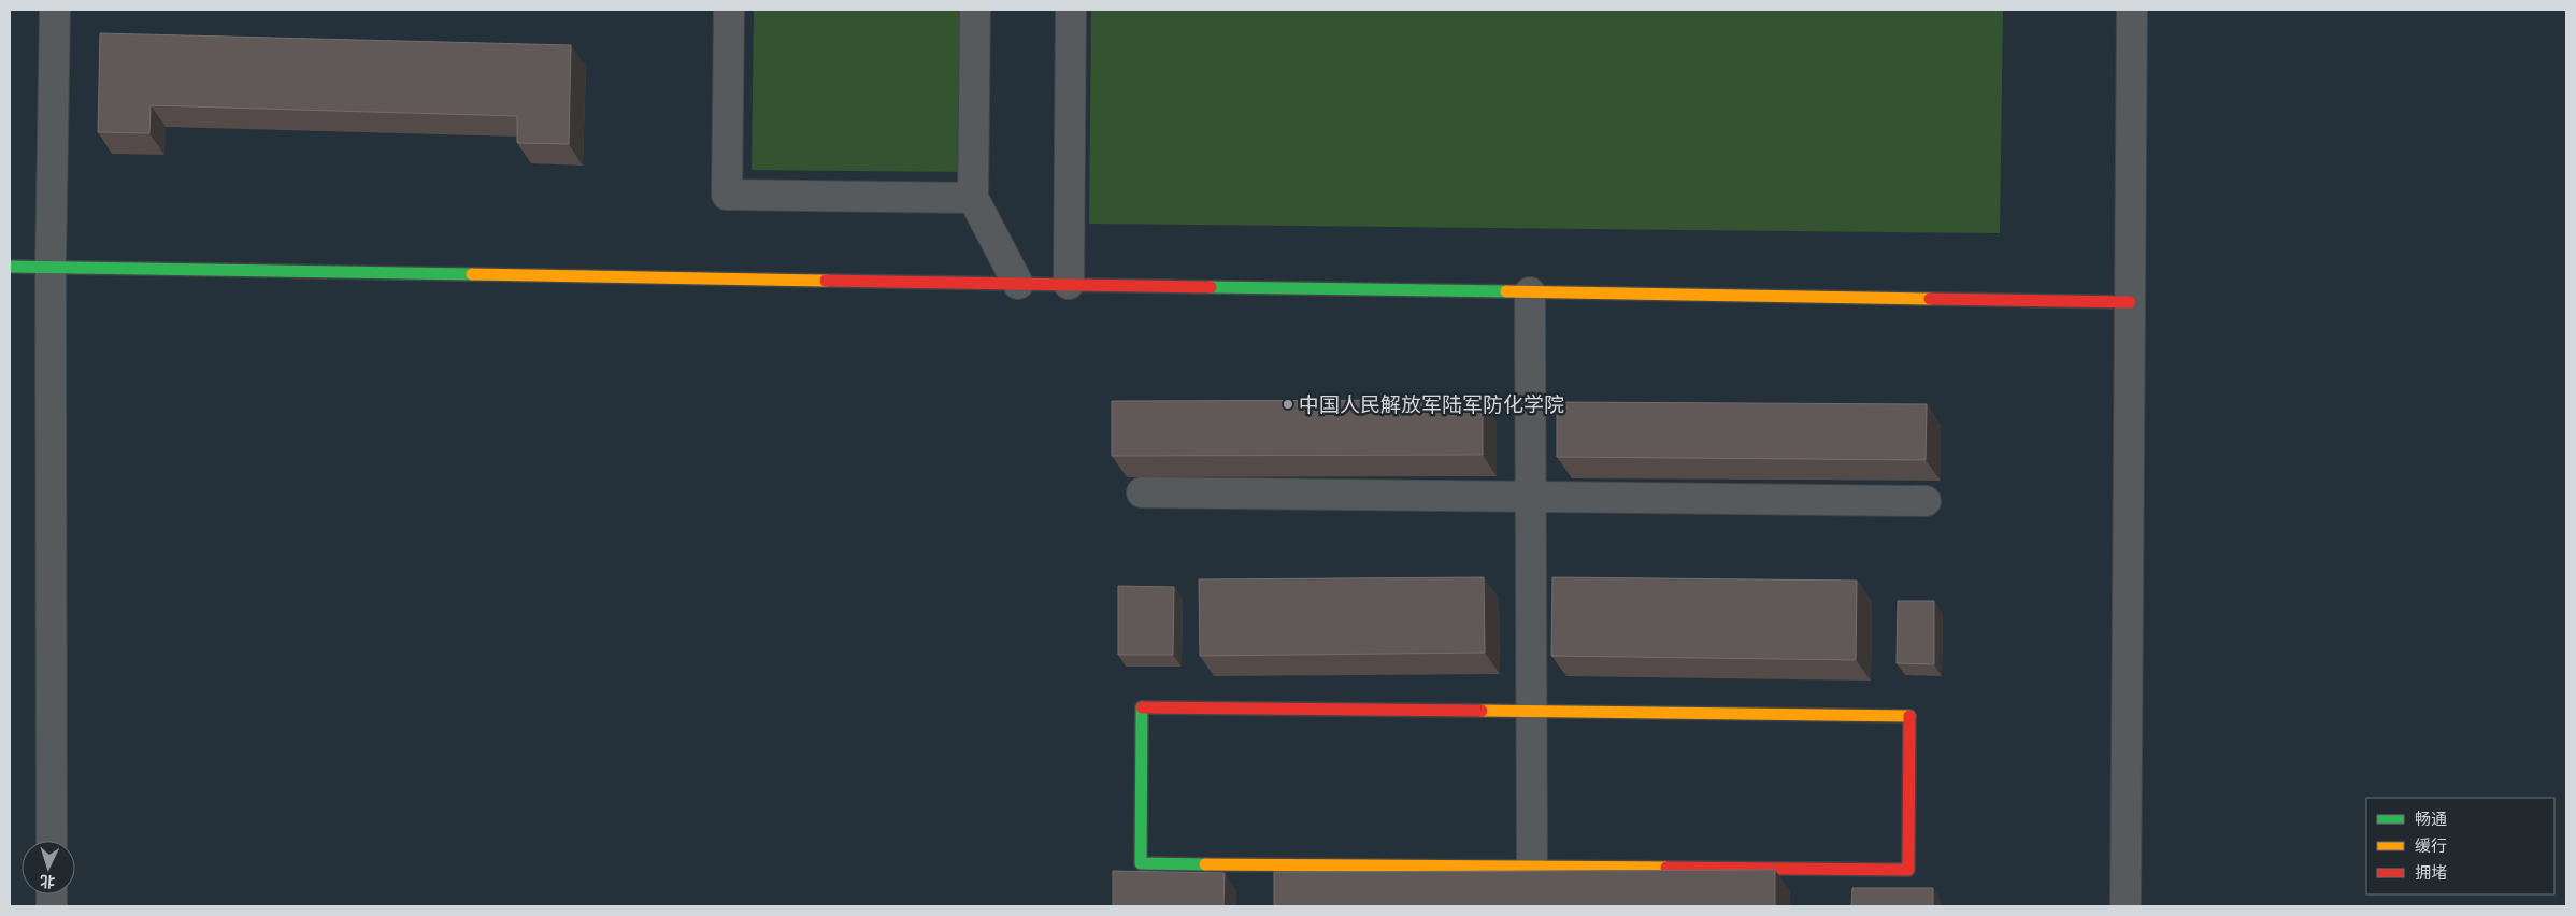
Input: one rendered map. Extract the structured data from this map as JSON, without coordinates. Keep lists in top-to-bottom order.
{
  "places": ["中国人民解放军陆军防化学院"],
  "legend": ["畅通", "缓行", "拥堵"],
  "north": "bottom"
}
